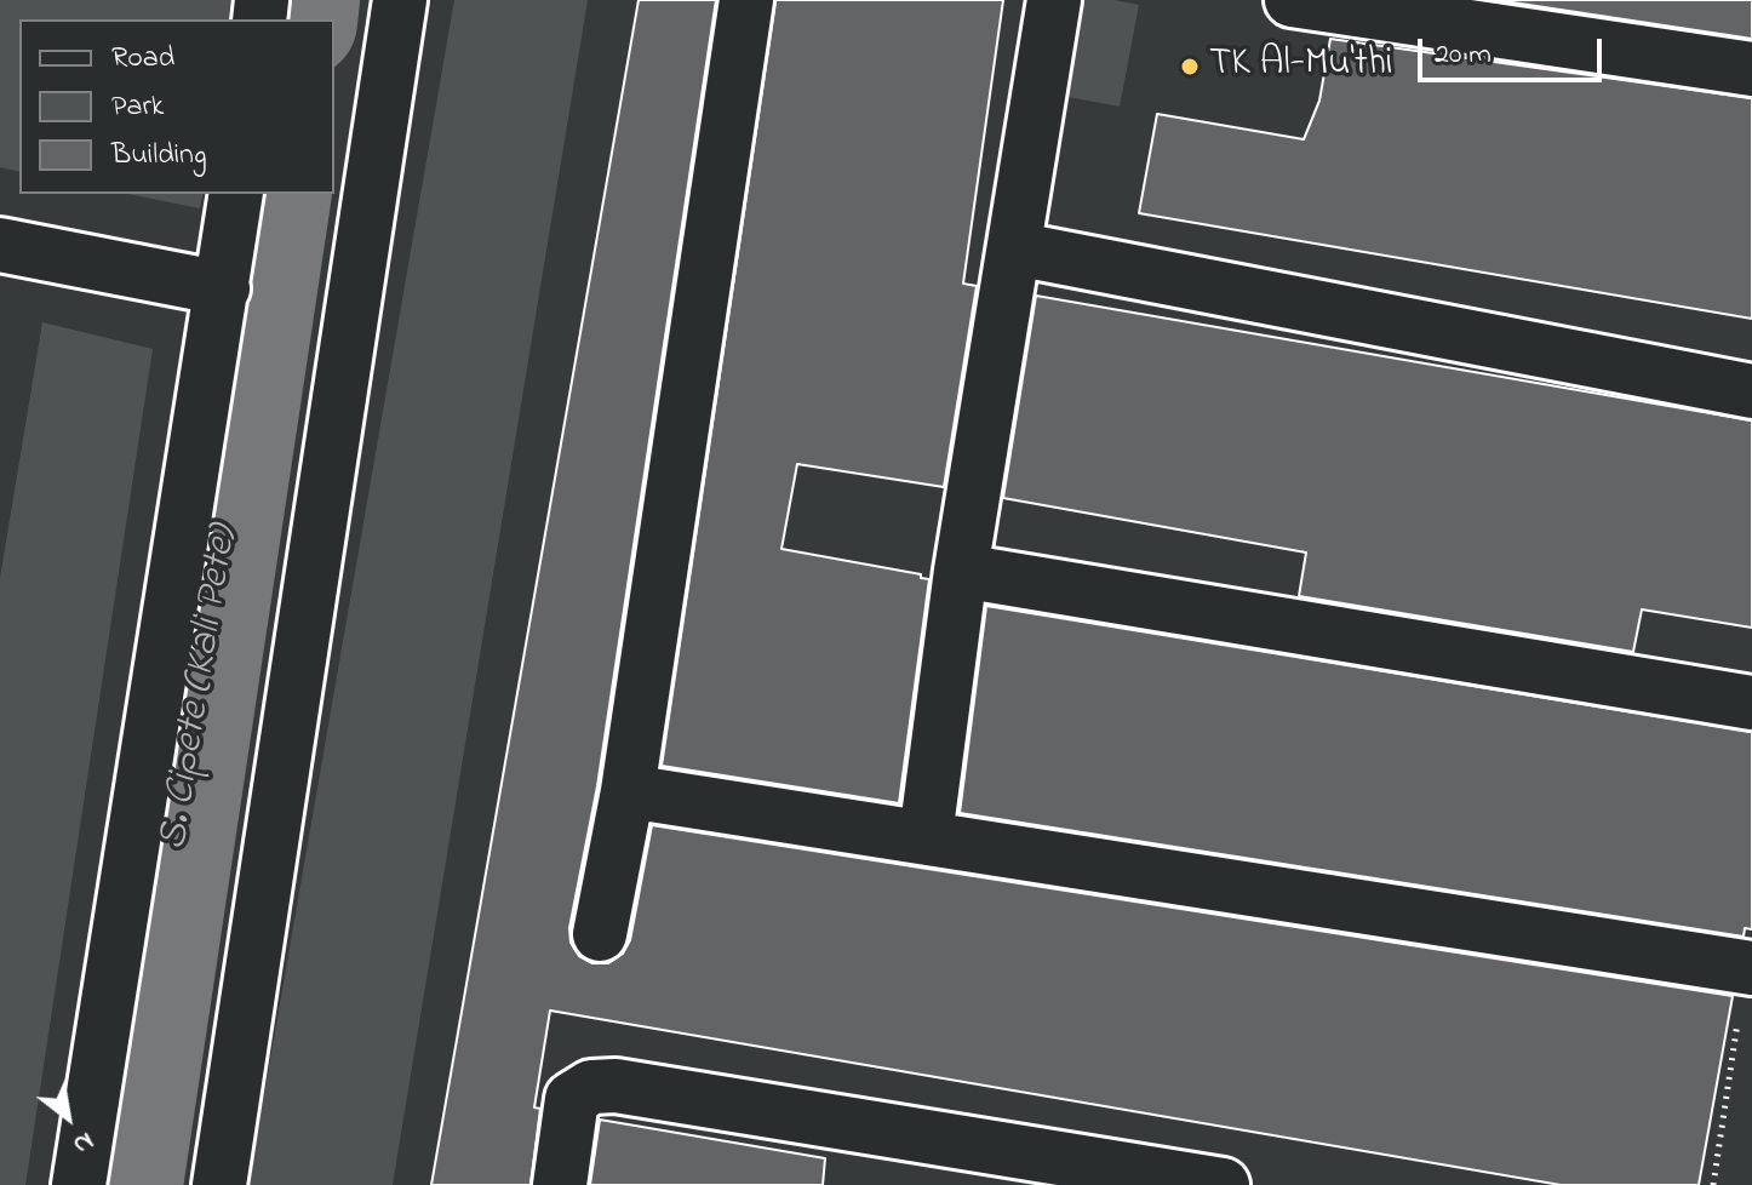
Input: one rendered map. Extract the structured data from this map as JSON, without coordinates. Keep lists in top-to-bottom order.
{
  "water": ["S. Cipete (Kali Pete)"],
  "places": ["TK Al-Mu'thi"],
  "legend": ["Road", "Park", "Building"],
  "scale_bar": "20 m",
  "north": "bottom right"
}
